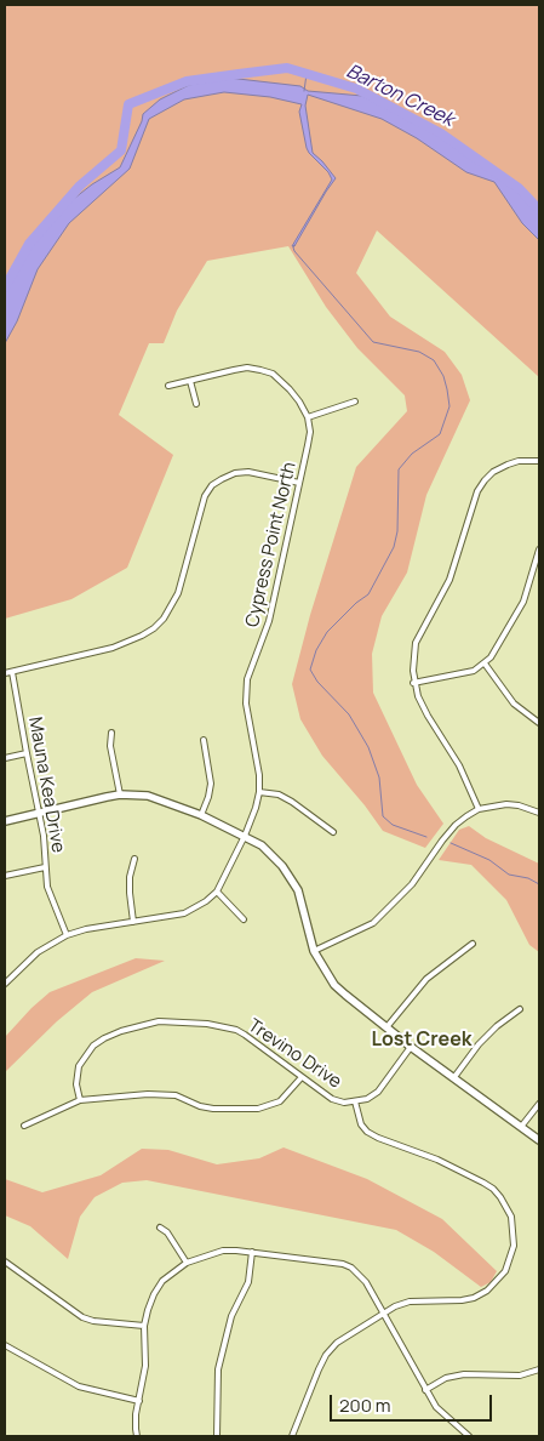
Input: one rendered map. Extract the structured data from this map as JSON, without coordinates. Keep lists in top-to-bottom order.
{
  "streets": {
    "street": ["Cypress Point North", "Mauna Kea Drive", "Trevino Drive"]
  },
  "districts": ["Lost Creek"],
  "water": ["Barton Creek"],
  "scale_bar": "200 m"
}
